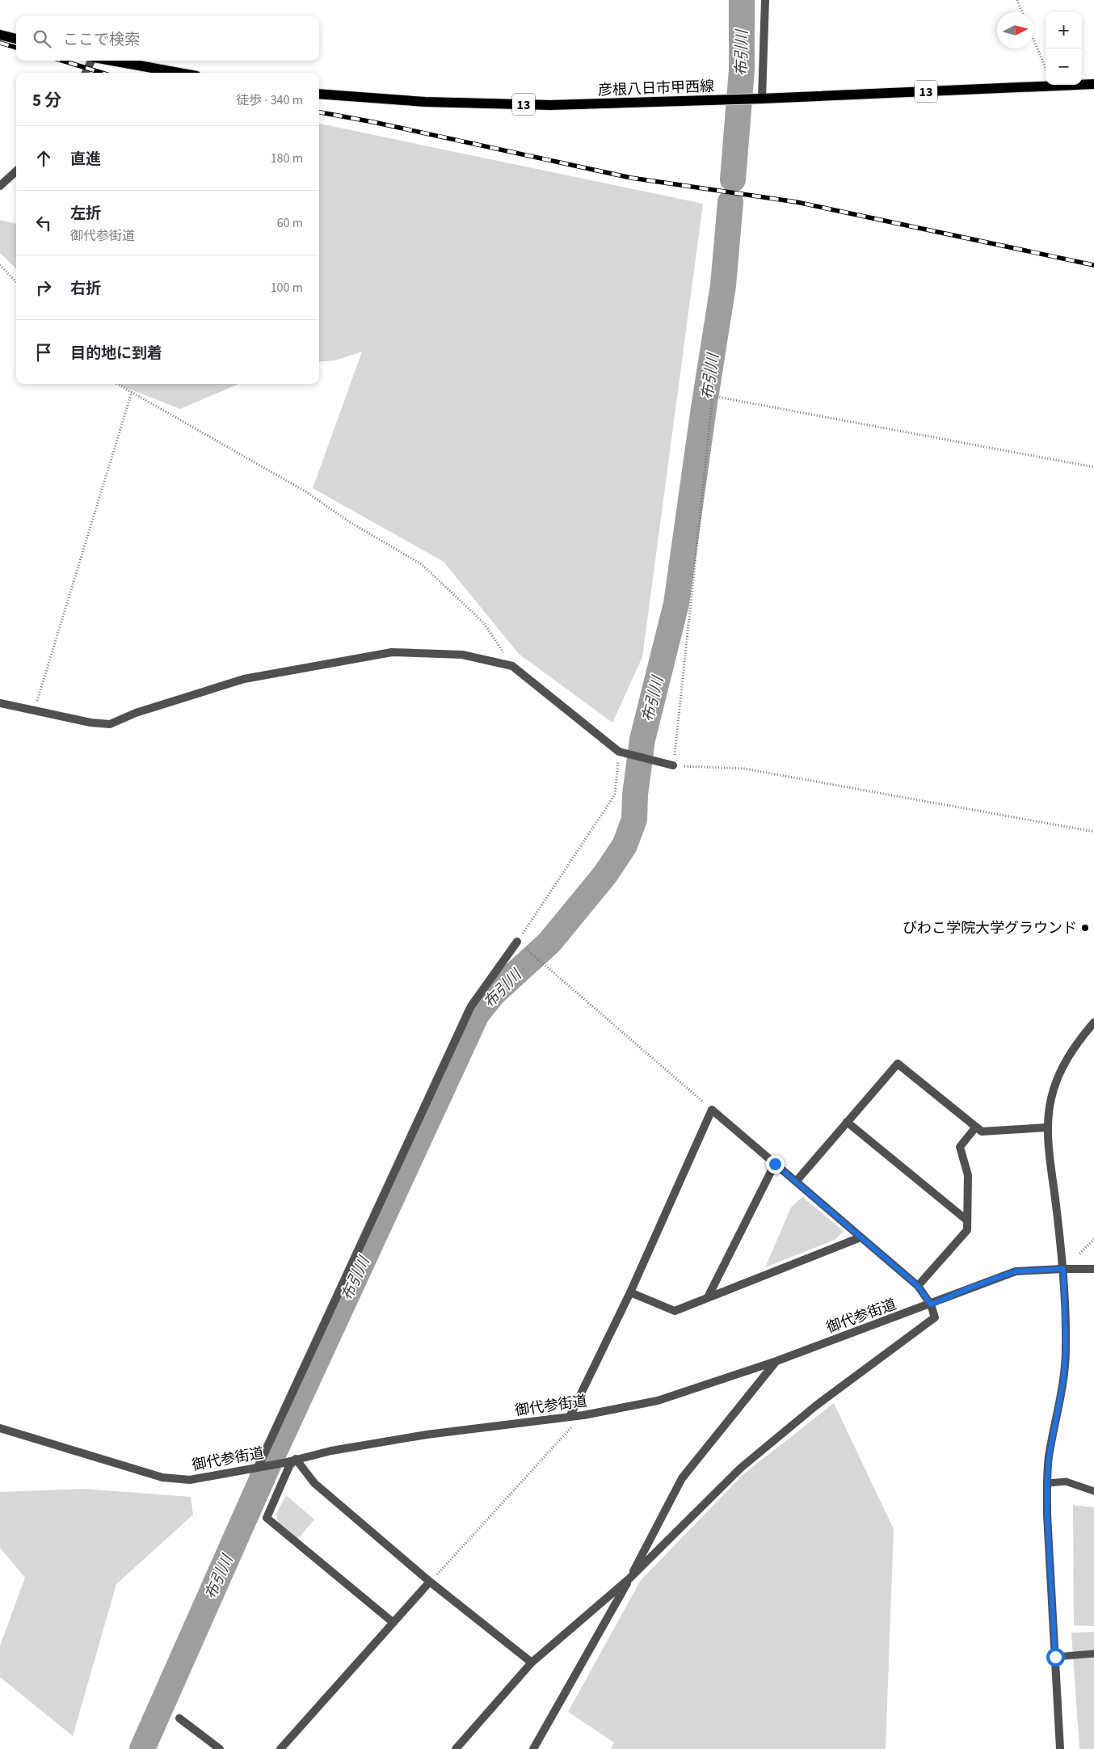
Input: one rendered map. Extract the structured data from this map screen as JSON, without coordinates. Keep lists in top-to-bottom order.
{
  "streets": {
    "main road": ["彦根八日市甲西線", "13"],
    "street": ["御代参街道"]
  },
  "water": ["布引川"],
  "places": ["びわこ学院大学グラウンド"],
  "north": "right",
  "page": {
    "map_buttons": ["+", "−"],
    "search": "ここで検索",
    "heading": ["5 分", "徒歩 · 340 m"],
    "list": [
      ["直進", "180 m"],
      ["左折", "御代参街道", "60 m"],
      ["右折", "100 m"],
      "目的地に到着"
    ]
  }
}
